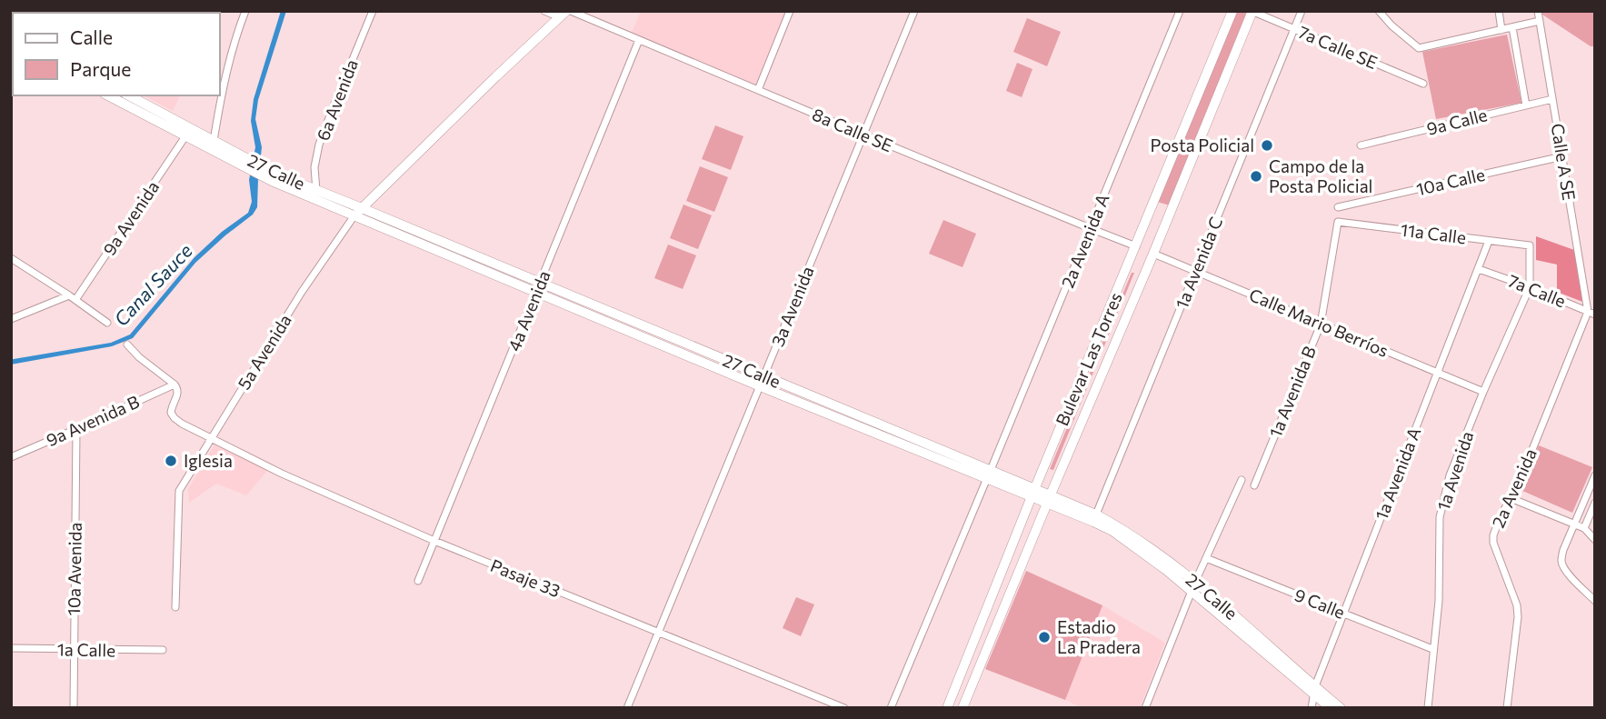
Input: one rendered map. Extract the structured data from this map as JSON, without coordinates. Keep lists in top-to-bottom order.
{
  "streets": {
    "main road": ["27 Calle", "Bulevar Las Torres"],
    "street": [
      "7a Calle SE",
      "6a Avenida",
      "9a Calle",
      "8a Calle SE",
      "Calle A SE",
      "10a Calle",
      "9a Avenida",
      "11a Calle",
      "2a Avenida A",
      "1a Avenida C",
      "7a Calle",
      "3a Avenida",
      "4a Avenida",
      "Calle Mario Berríos",
      "5a Avenida",
      "1a Avenida B",
      "9a Avenida B",
      "1a Avenida",
      "1a Avenida A",
      "2a Avenida",
      "10a Avenida",
      "Pasaje 33",
      "9 Calle",
      "1a Calle"
    ]
  },
  "crossings": [
    ["7a Calle SE", "1a Avenida C"],
    ["7a Calle SE", "Bulevar Las Torres"],
    ["6a Avenida", "27 Calle"],
    ["9a Calle", "Calle A SE"],
    ["8a Calle SE", "2a Avenida A"],
    ["8a Calle SE", "3a Avenida"],
    ["8a Calle SE", "4a Avenida"],
    ["8a Calle SE", "Bulevar Las Torres"],
    ["Calle A SE", "10a Calle"],
    ["Calle A SE", "7a Calle"],
    ["Calle A SE", "2a Avenida"],
    ["27 Calle", "9a Avenida"],
    ["27 Calle", "2a Avenida A"],
    ["27 Calle", "1a Avenida C"],
    ["27 Calle", "3a Avenida"],
    ["27 Calle", "4a Avenida"],
    ["27 Calle", "5a Avenida"],
    ["27 Calle", "Bulevar Las Torres"],
    ["27 Calle", "1a Avenida A"],
    ["11a Calle", "1a Avenida B"],
    ["11a Calle", "1a Avenida"],
    ["11a Calle", "1a Avenida A"],
    ["1a Avenida C", "Calle Mario Berríos"],
    ["7a Calle", "1a Avenida"],
    ["7a Calle", "1a Avenida A"],
    ["7a Calle", "2a Avenida"],
    ["3a Avenida", "Pasaje 33"],
    ["4a Avenida", "Pasaje 33"],
    ["Calle Mario Berríos", "Bulevar Las Torres"],
    ["Calle Mario Berríos", "1a Avenida B"],
    ["Calle Mario Berríos", "1a Avenida"],
    ["Calle Mario Berríos", "1a Avenida A"],
    ["5a Avenida", "Pasaje 33"],
    ["9a Avenida B", "10a Avenida"],
    ["9a Avenida B", "Pasaje 33"],
    ["1a Avenida", "9 Calle"],
    ["1a Avenida A", "9 Calle"],
    ["10a Avenida", "1a Calle"]
  ],
  "water": ["Canal Sauce"],
  "places": [
    "Posta Policial",
    "Campo de la Posta Policial",
    "Iglesia",
    "Estadio La Pradera"
  ],
  "legend": ["Calle", "Parque"]
}
